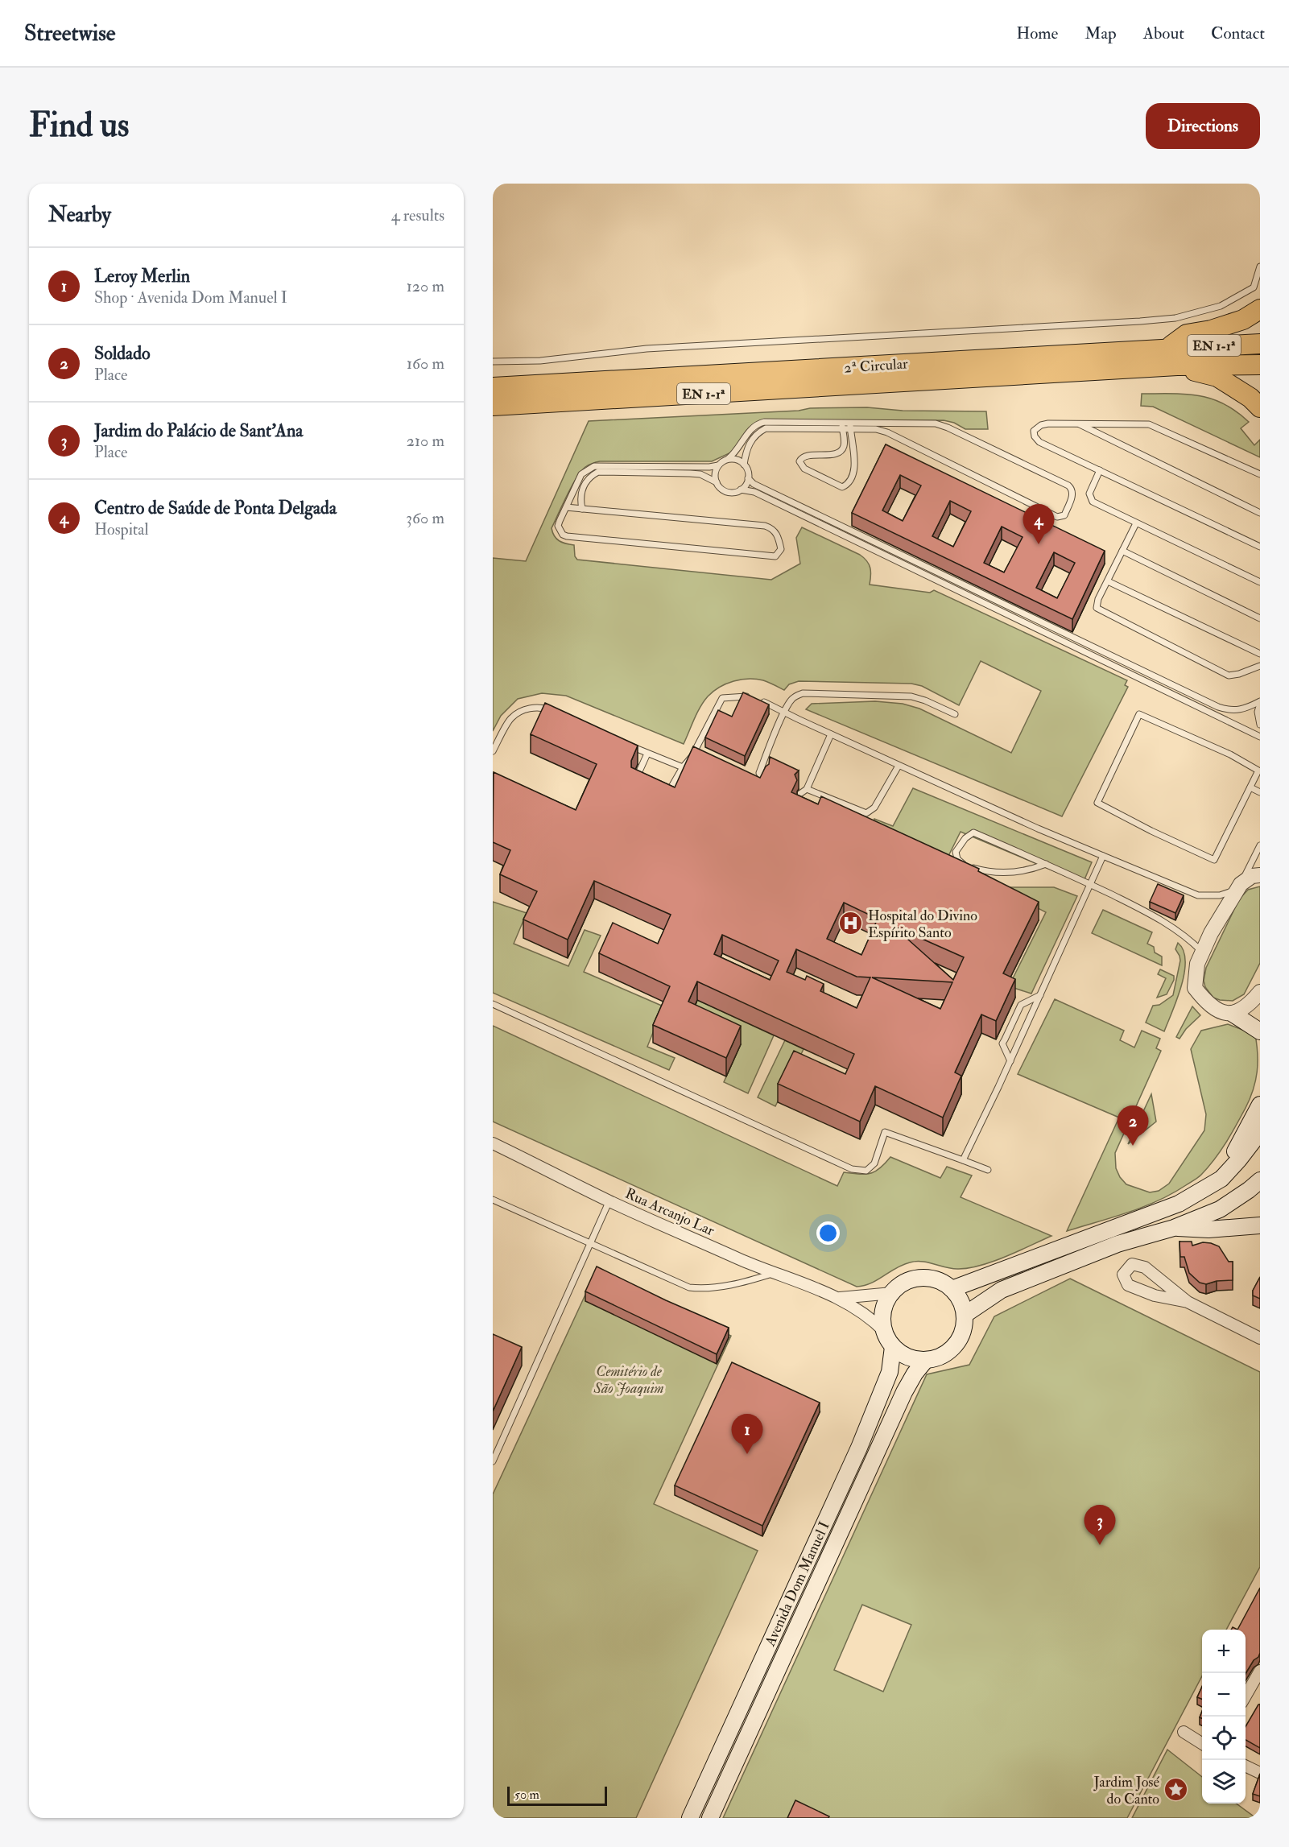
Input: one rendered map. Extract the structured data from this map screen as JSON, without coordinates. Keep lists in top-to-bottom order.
{
  "streets": {
    "highway": ["EN 1-1ª", "2ª Circular"],
    "main road": ["Avenida Dom Manuel I"],
    "street": ["Rua Arcanjo Lar"]
  },
  "crossings": [
    ["Rua Arcanjo Lar", "Avenida Dom Manuel I"]
  ],
  "parks": ["Cemitério de São Joaquim"],
  "places": {
    "hospital": ["Hospital do Divino Espírito Santo"],
    "place": ["Jardim José do Canto"]
  },
  "scale_bar": "50 m",
  "page": {
    "header": "Streetwise",
    "nav": [
      "Home",
      "Map",
      "About",
      "Contact"
    ],
    "buttons": "Directions",
    "title": "Find us",
    "heading": ["Nearby", "4 results"],
    "list": [
      {
        "mark": "1",
        "name": "Leroy Merlin",
        "note": "Shop · Avenida Dom Manuel I",
        "value": "120 m"
      },
      {
        "mark": "2",
        "name": "Soldado",
        "note": "Place",
        "value": "160 m"
      },
      {
        "mark": "3",
        "name": "Jardim do Palácio de Sant'Ana",
        "note": "Place",
        "value": "210 m"
      },
      {
        "mark": "4",
        "name": "Centro de Saúde de Ponta Delgada",
        "note": "Hospital",
        "value": "360 m"
      }
    ],
    "pins": [
      "4",
      "2",
      "1",
      "3"
    ],
    "map_buttons": ["+", "−"],
    "scale": "50 m"
  }
}
